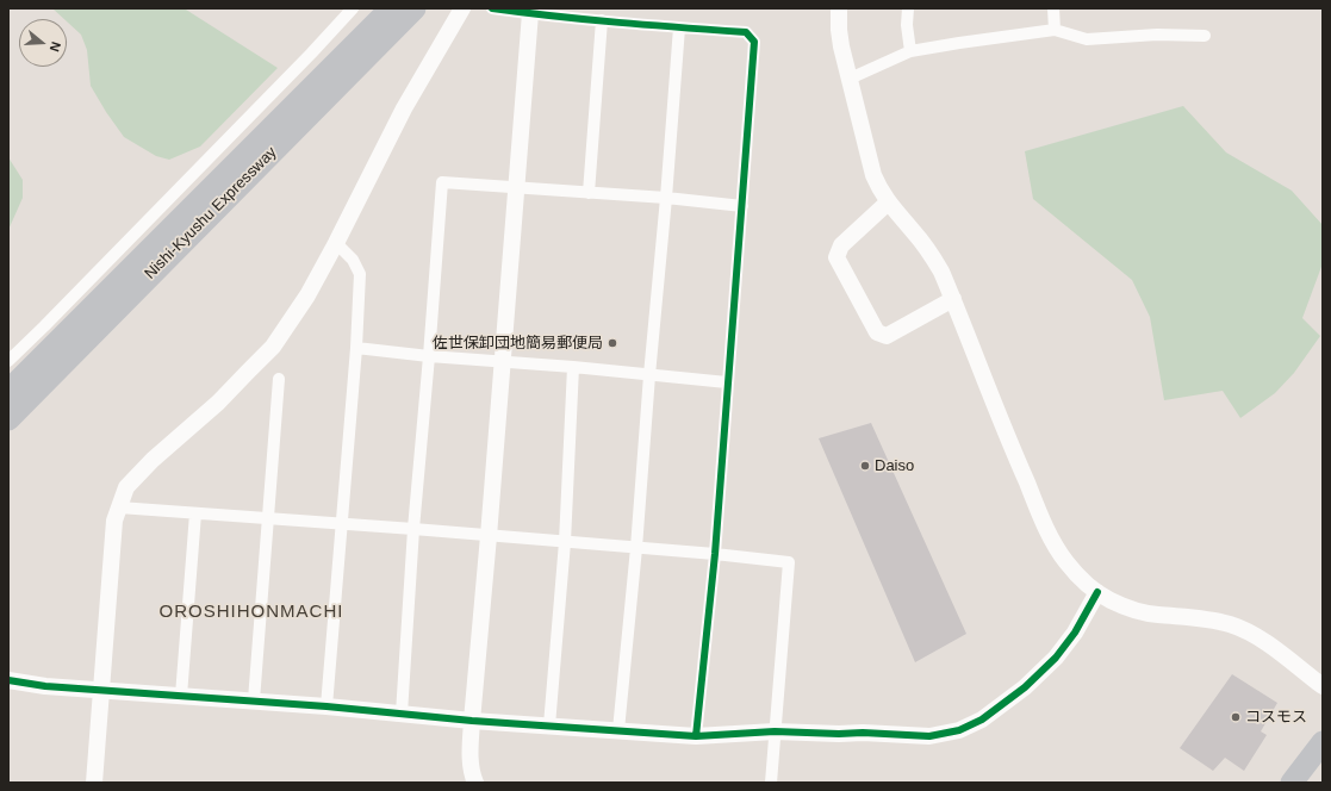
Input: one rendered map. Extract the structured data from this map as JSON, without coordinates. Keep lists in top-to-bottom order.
{
  "streets": {
    "highway": ["Nishi-Kyushu Expressway"]
  },
  "districts": ["OROSHIHONMACHI"],
  "places": ["佐世保卸団地簡易郵便局", "Daiso", "コスモス"],
  "north": "right"
}
